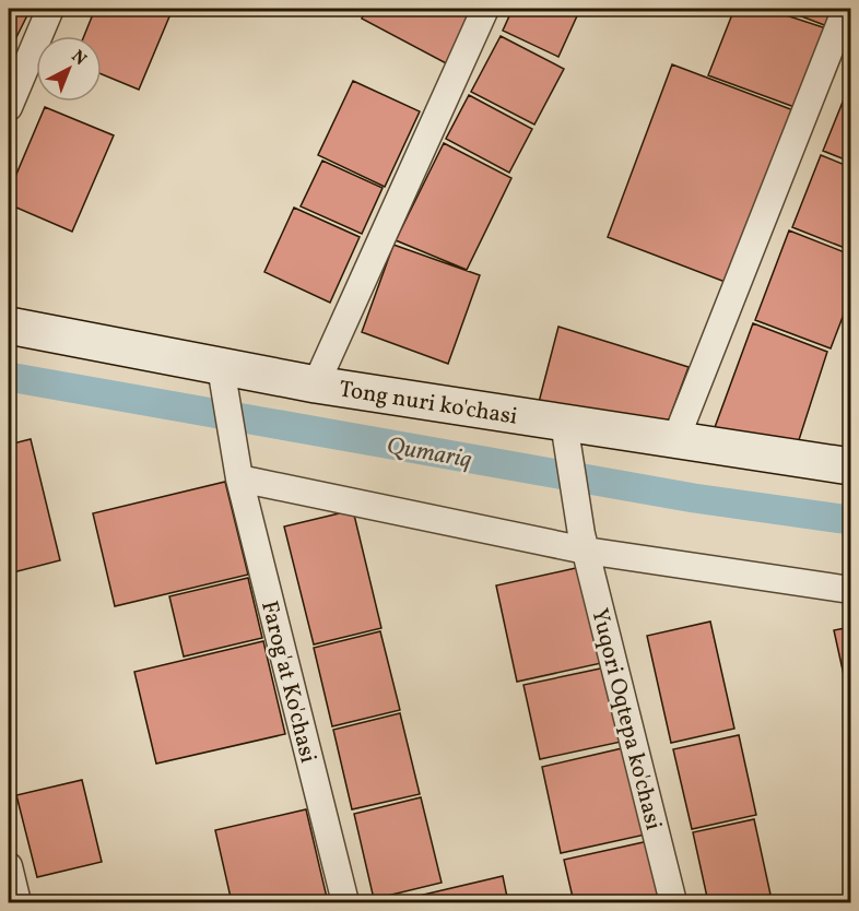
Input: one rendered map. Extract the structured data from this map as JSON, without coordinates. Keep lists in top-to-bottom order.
{
  "streets": {
    "street": ["Tong nuri ko'chasi", "Farog'at Ko'chasi", "Yuqori Oqtepa ko'chasi"]
  },
  "crossings": [
    ["Tong nuri ko'chasi", "Farog'at Ko'chasi"],
    ["Tong nuri ko'chasi", "Yuqori Oqtepa ko'chasi"]
  ],
  "water": ["Qumariq"],
  "north": "top right"
}
